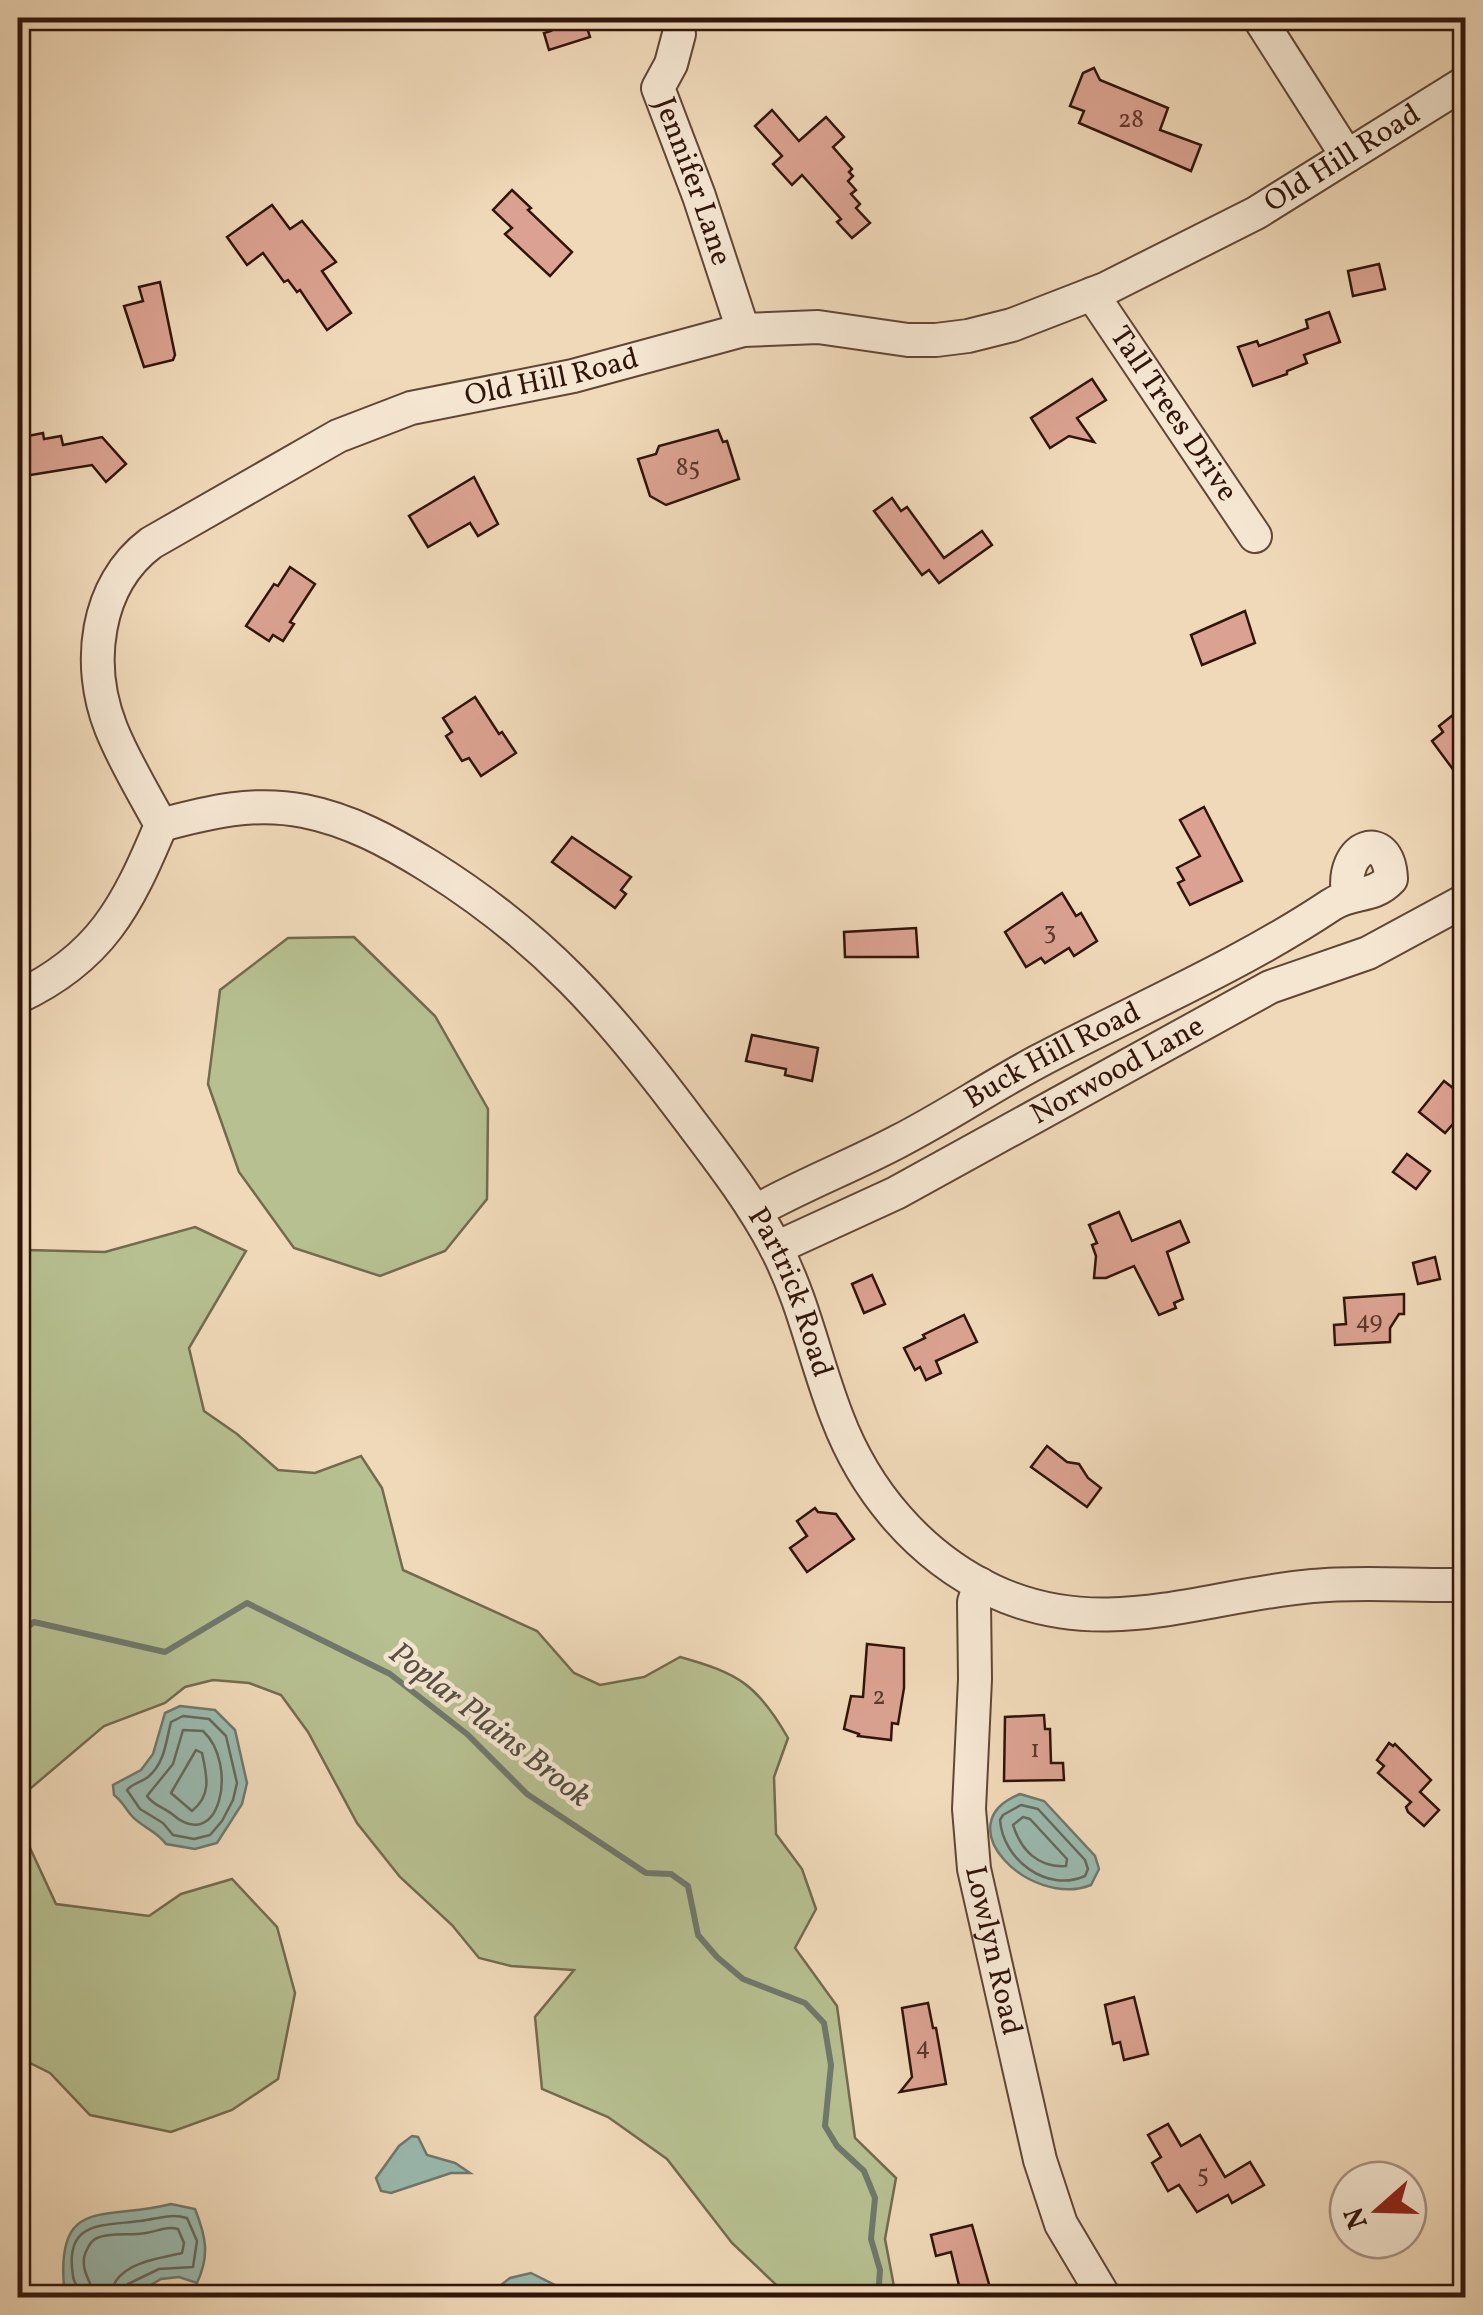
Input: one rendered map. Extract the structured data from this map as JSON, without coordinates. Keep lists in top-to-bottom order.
{
  "streets": {
    "street": [
      "Old Hill Road",
      "Jennifer Lane",
      "Tall Trees Drive",
      "Buck Hill Road",
      "Norwood Lane",
      "Partrick Road",
      "Lowlyn Road"
    ]
  },
  "crossings": [
    ["Old Hill Road", "Jennifer Lane"],
    ["Old Hill Road", "Tall Trees Drive"],
    ["Old Hill Road", "Partrick Road"],
    ["Buck Hill Road", "Partrick Road"],
    ["Norwood Lane", "Partrick Road"],
    ["Partrick Road", "Lowlyn Road"]
  ],
  "water": ["Poplar Plains Brook"],
  "house_numbers": [
    "28",
    "85",
    "3",
    "49",
    "2",
    "1",
    "4",
    "5"
  ],
  "north": "left"
}
